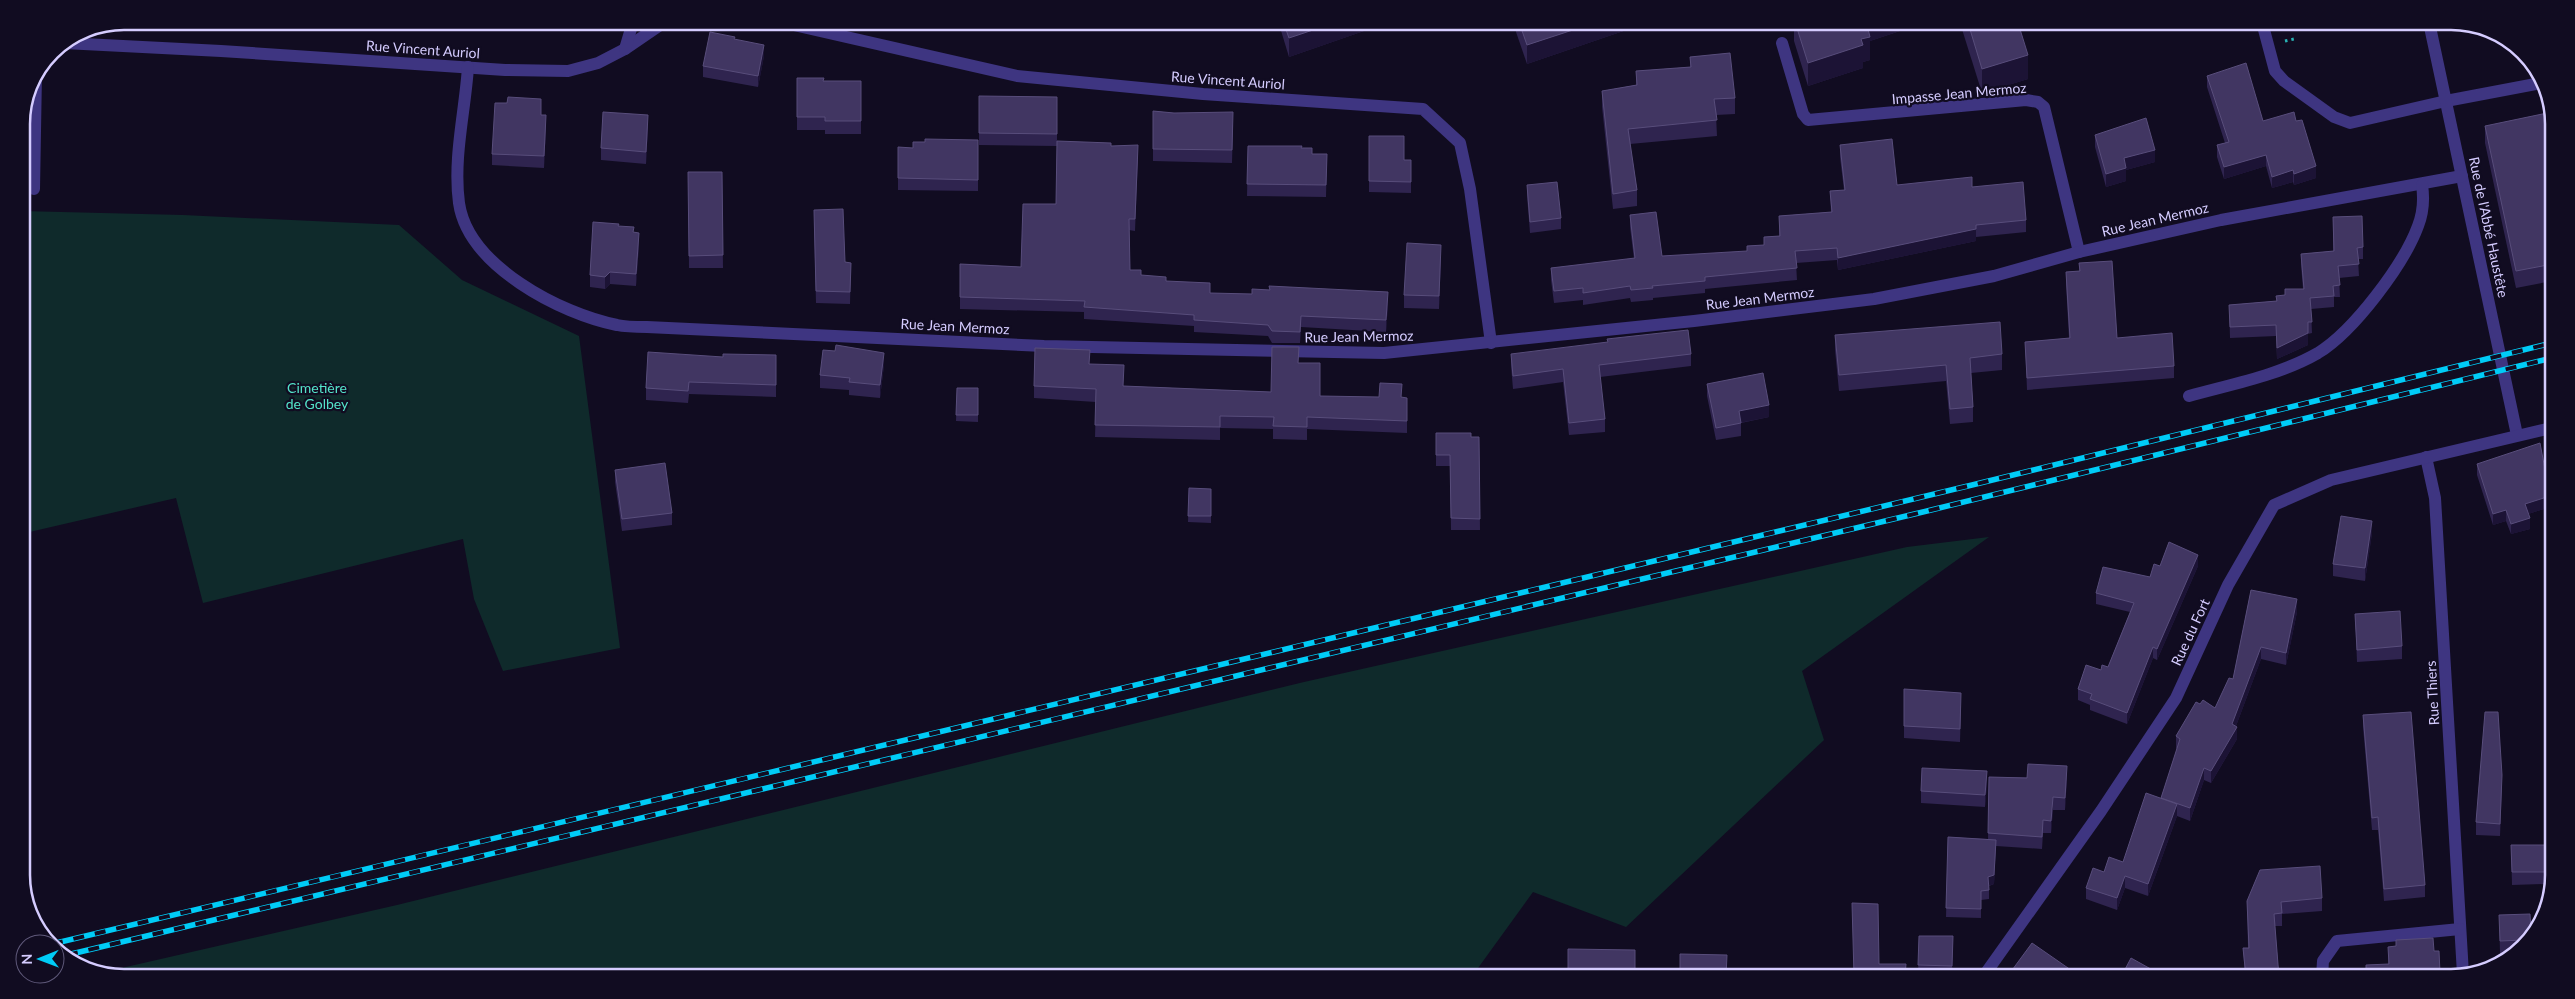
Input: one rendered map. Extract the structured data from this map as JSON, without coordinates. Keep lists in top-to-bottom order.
{
  "streets": {
    "street": [
      "Rue Vincent Auriol",
      "Impasse Jean Mermoz",
      "Rue Jean Mermoz",
      "Rue de l'Abbé Haustête",
      "Rue du Fort",
      "Rue Thiers"
    ]
  },
  "crossings": [
    ["Rue Vincent Auriol", "Rue Jean Mermoz"],
    ["Impasse Jean Mermoz", "Rue Jean Mermoz"],
    ["Rue Jean Mermoz", "Rue de l'Abbé Haustête"],
    ["Rue de l'Abbé Haustête", "Rue du Fort"],
    ["Rue du Fort", "Rue Thiers"]
  ],
  "parks": ["Cimetière de Golbey"],
  "north": "left"
}
